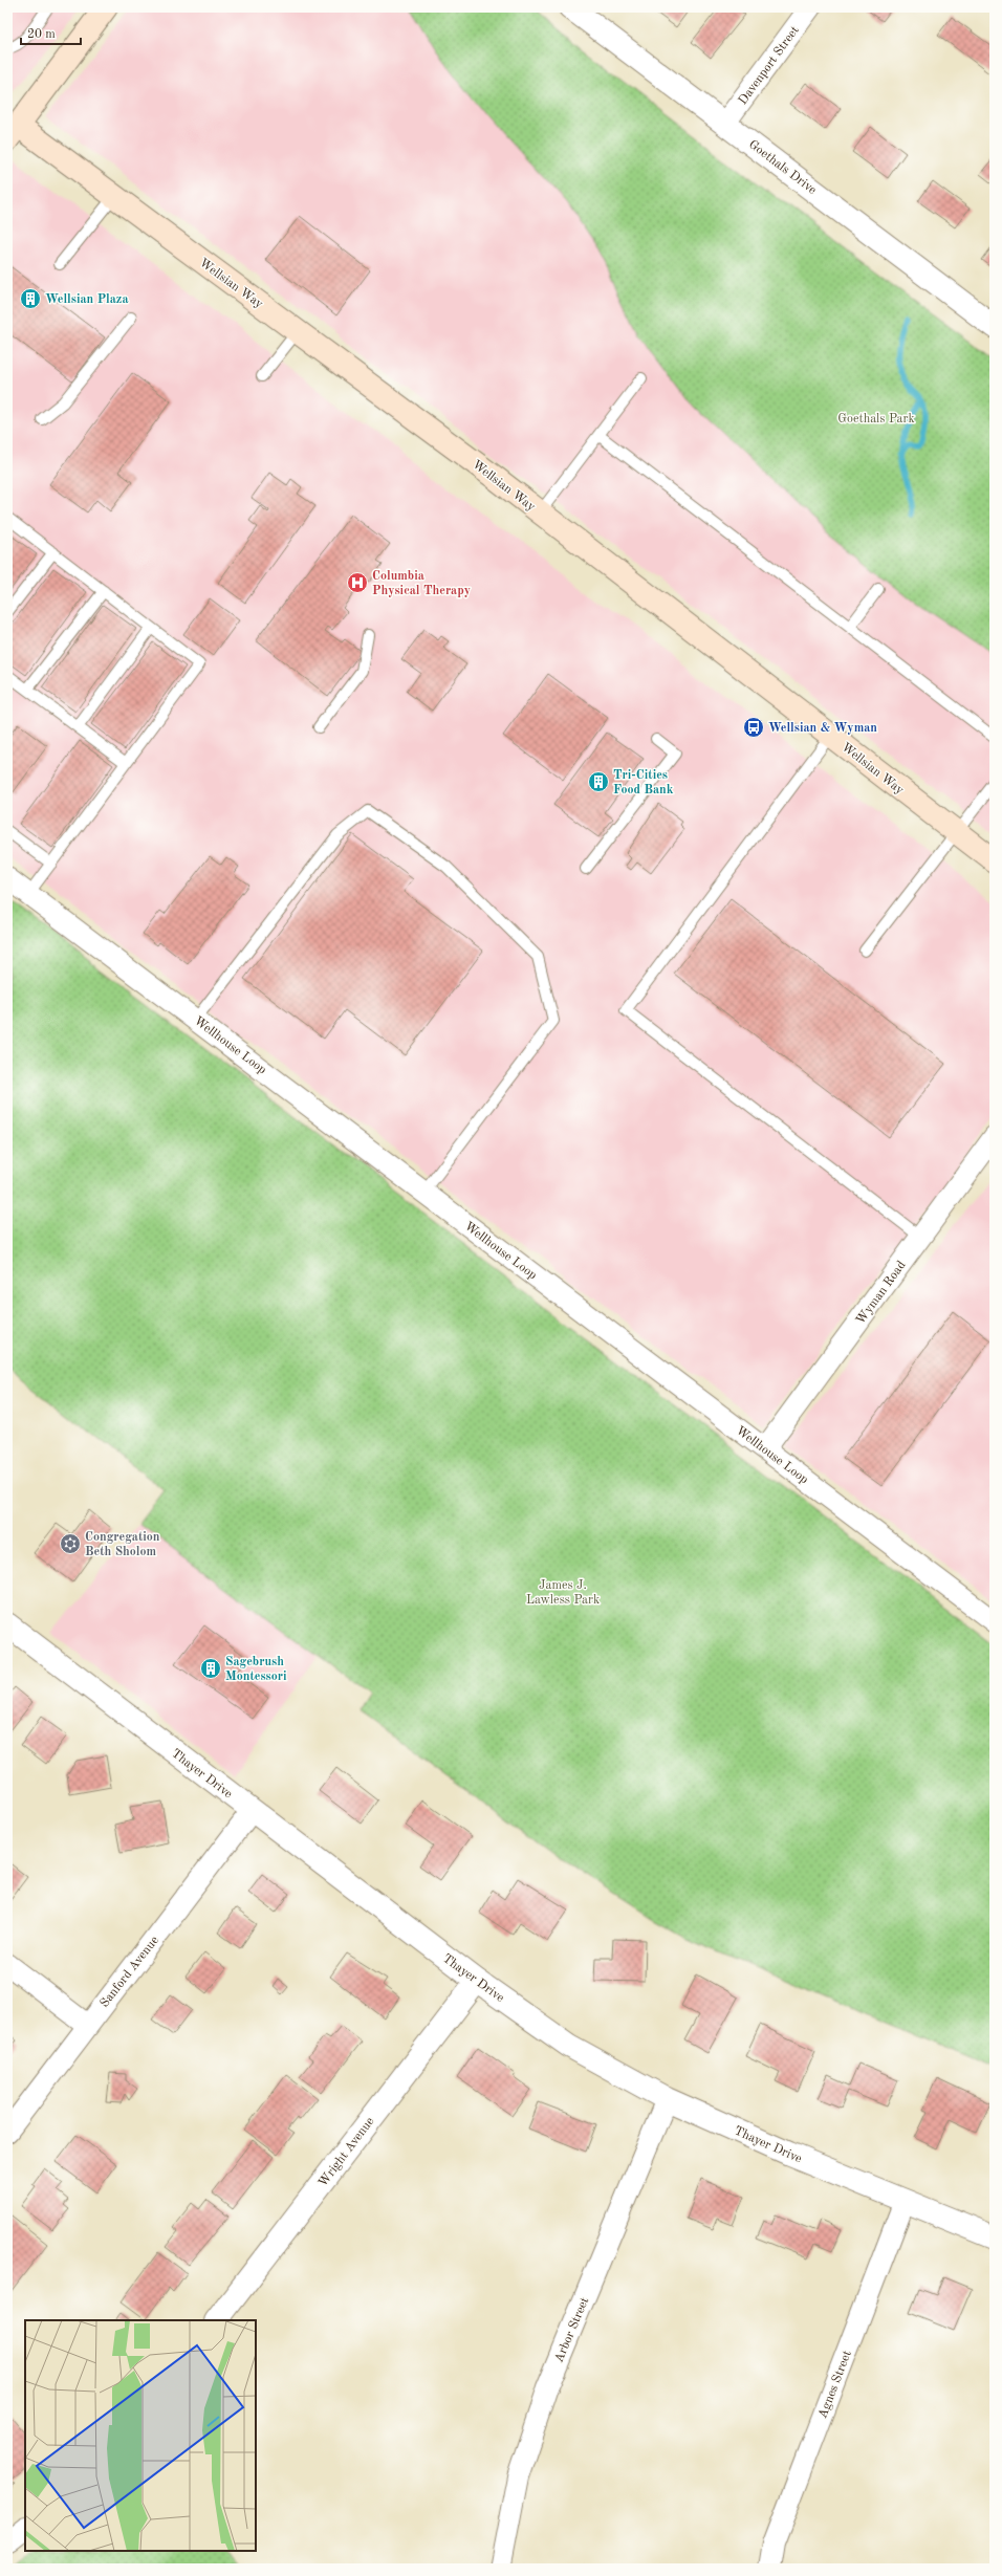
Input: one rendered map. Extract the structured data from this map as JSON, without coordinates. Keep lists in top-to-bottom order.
{
  "streets": {
    "main road": ["Wellsian Way"],
    "street": [
      "Davenport Street",
      "Goethals Drive",
      "Wellhouse Loop",
      "Wyman Road",
      "Thayer Drive",
      "Sanford Avenue",
      "Wright Avenue",
      "Arbor Street",
      "Agnes Street"
    ]
  },
  "crossings": [
    ["Davenport Street", "Goethals Drive"],
    ["Wellhouse Loop", "Wyman Road"],
    ["Thayer Drive", "Sanford Avenue"],
    ["Thayer Drive", "Wright Avenue"],
    ["Thayer Drive", "Arbor Street"],
    ["Thayer Drive", "Agnes Street"]
  ],
  "parks": ["Goethals Park", "James J. Lawless Park"],
  "places": {
    "building": ["Wellsian Plaza", "Tri-Cities Food Bank", "Sagebrush Montessori"],
    "hospital": ["Columbia Physical Therapy"],
    "bus stop": ["Wellsian & Wyman"],
    "synagogue": ["Congregation Beth Sholom"]
  },
  "scale_bar": "20 m"
}
